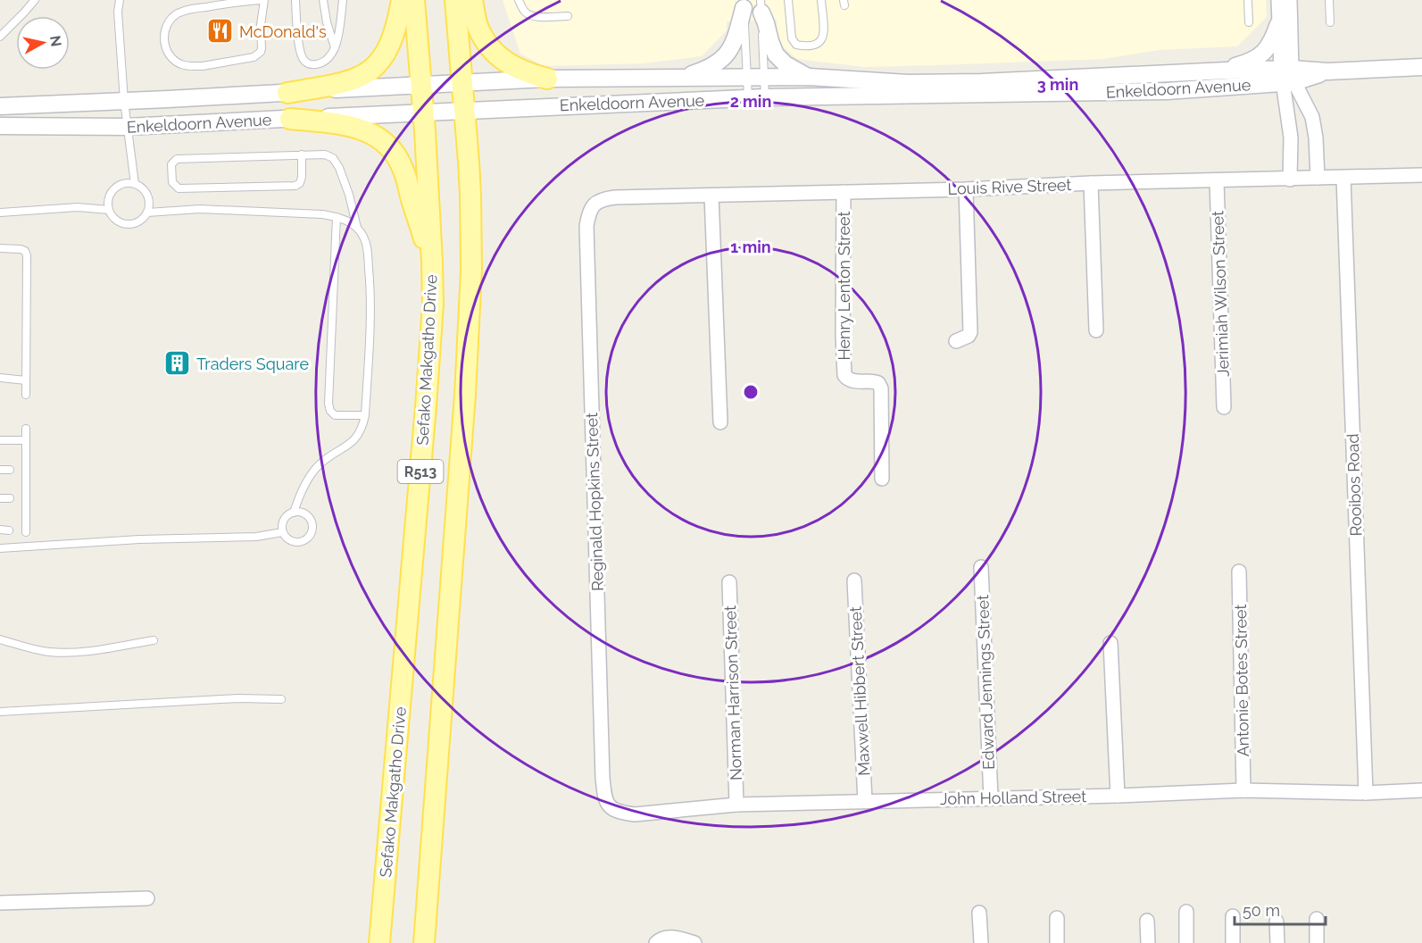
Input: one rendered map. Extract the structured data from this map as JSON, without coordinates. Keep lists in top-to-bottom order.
{
  "streets": {
    "main road": ["Sefako Makgatho Drive", "R513"],
    "street": [
      "Enkeldoorn Avenue",
      "Louis Rive Street",
      "Henry Lenton Street",
      "Jerimiah Wilson Street",
      "Rooibos Road",
      "Reginald Hopkins Street",
      "Antonie Botes Street",
      "Edward Jennings Street",
      "Maxwell Hibbert Street",
      "Norman Harrison Street",
      "John Holland Street"
    ]
  },
  "crossings": [
    ["Enkeldoorn Avenue", "Sefako Makgatho Drive"],
    ["Enkeldoorn Avenue", "R513"],
    ["Louis Rive Street", "Henry Lenton Street"],
    ["Louis Rive Street", "Jerimiah Wilson Street"],
    ["Louis Rive Street", "Rooibos Road"],
    ["Louis Rive Street", "Reginald Hopkins Street"],
    ["Rooibos Road", "John Holland Street"],
    ["Reginald Hopkins Street", "John Holland Street"],
    ["Antonie Botes Street", "John Holland Street"],
    ["Edward Jennings Street", "John Holland Street"],
    ["Maxwell Hibbert Street", "John Holland Street"],
    ["Norman Harrison Street", "John Holland Street"]
  ],
  "places": {
    "restaurant": ["McDonald's"],
    "building": ["Traders Square"]
  },
  "scale_bar": "50 m",
  "north": "right",
  "rings": ["3 min", "2 min", "1 min"]
}
